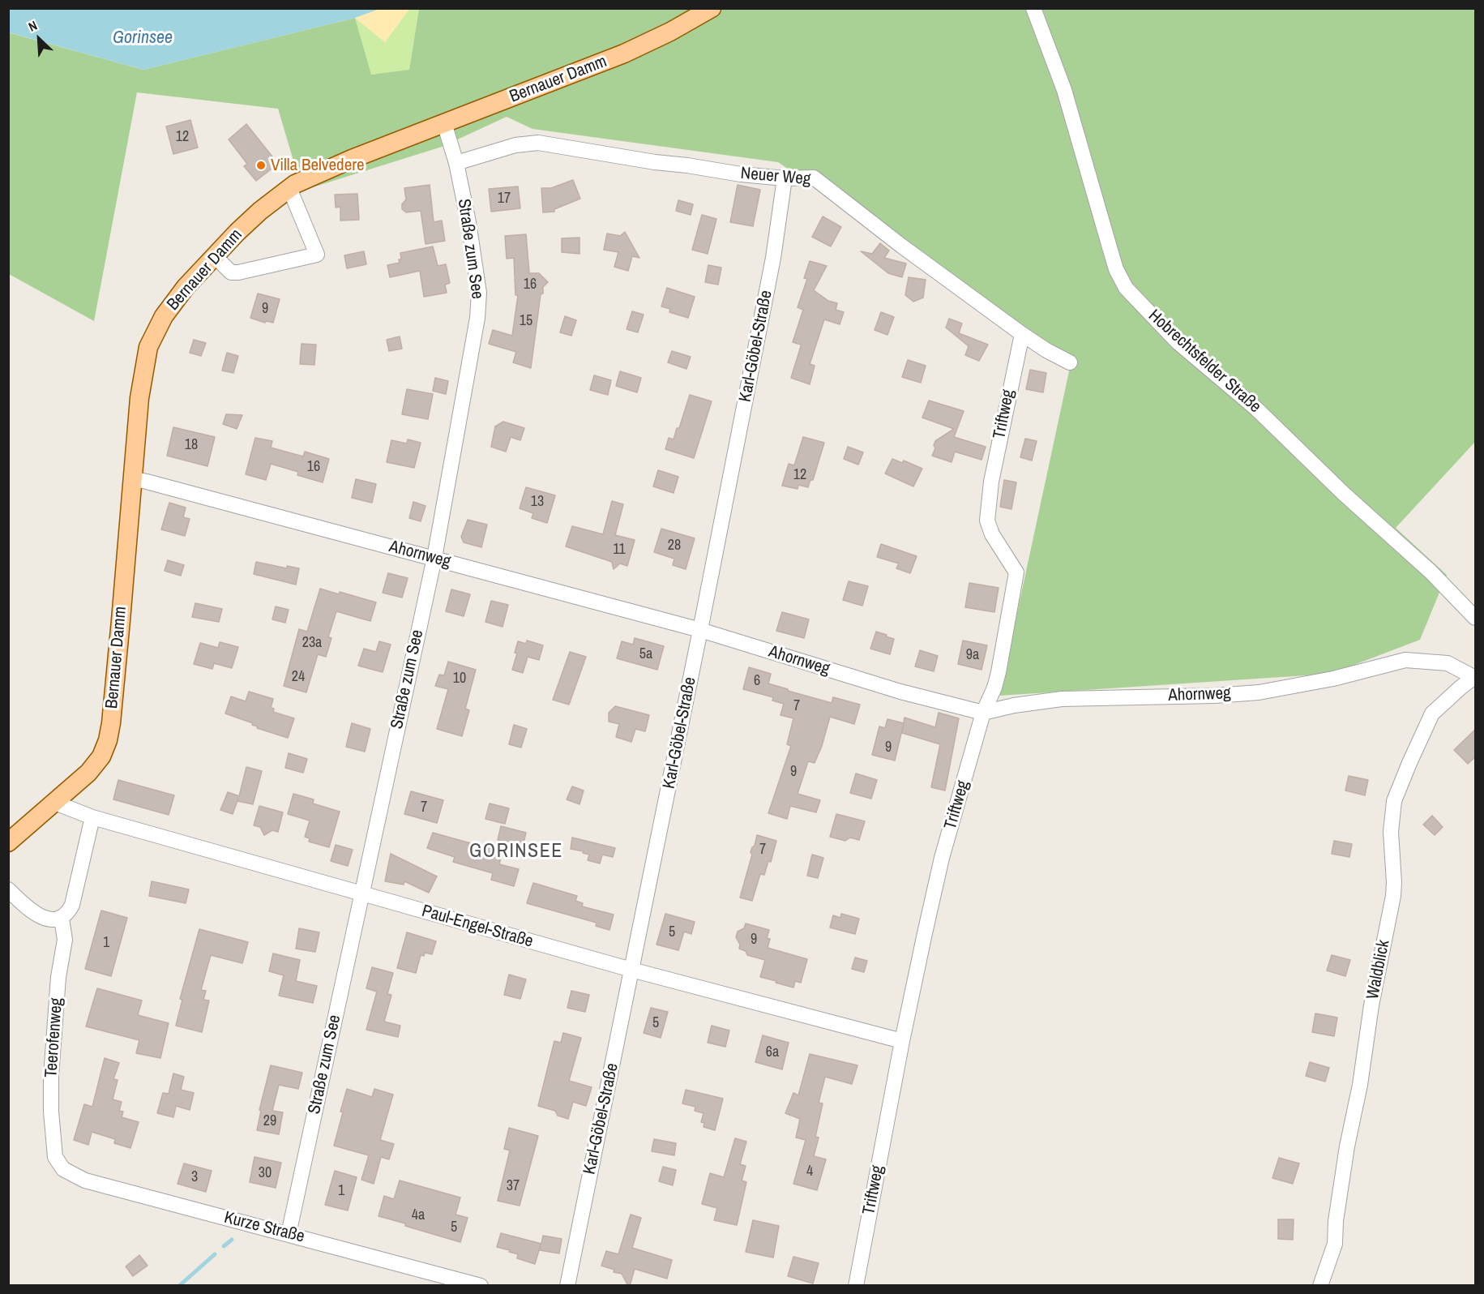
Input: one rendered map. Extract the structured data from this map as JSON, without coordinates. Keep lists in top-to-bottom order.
{
  "streets": {
    "main road": ["Bernauer Damm"],
    "street": [
      "Neuer Weg",
      "Straße zum See",
      "Karl-Göbel-Straße",
      "Hobrechtsfelder Straße",
      "Triftweg",
      "Ahornweg",
      "Paul-Engel-Straße",
      "Waldblick",
      "Teerofenweg",
      "Kurze Straße"
    ]
  },
  "crossings": [
    ["Bernauer Damm", "Straße zum See"],
    ["Bernauer Damm", "Ahornweg"],
    ["Bernauer Damm", "Paul-Engel-Straße"],
    ["Neuer Weg", "Straße zum See"],
    ["Neuer Weg", "Karl-Göbel-Straße"],
    ["Neuer Weg", "Triftweg"],
    ["Straße zum See", "Ahornweg"],
    ["Straße zum See", "Paul-Engel-Straße"],
    ["Straße zum See", "Kurze Straße"],
    ["Karl-Göbel-Straße", "Ahornweg"],
    ["Karl-Göbel-Straße", "Paul-Engel-Straße"],
    ["Triftweg", "Ahornweg"],
    ["Triftweg", "Paul-Engel-Straße"],
    ["Ahornweg", "Waldblick"],
    ["Teerofenweg", "Kurze Straße"]
  ],
  "districts": ["GORINSEE"],
  "water": ["Gorinsee"],
  "places": ["Villa Belvedere"],
  "house_numbers": [
    "12",
    "17",
    "16",
    "9",
    "15",
    "18",
    "16",
    "12",
    "13",
    "28",
    "11",
    "23a",
    "5a",
    "9a",
    "24",
    "10",
    "6",
    "7",
    "9",
    "9",
    "7",
    "7",
    "5",
    "9",
    "1",
    "5",
    "6a",
    "29",
    "4",
    "30",
    "3",
    "37",
    "1",
    "4a",
    "5"
  ],
  "north": "top left"
}
